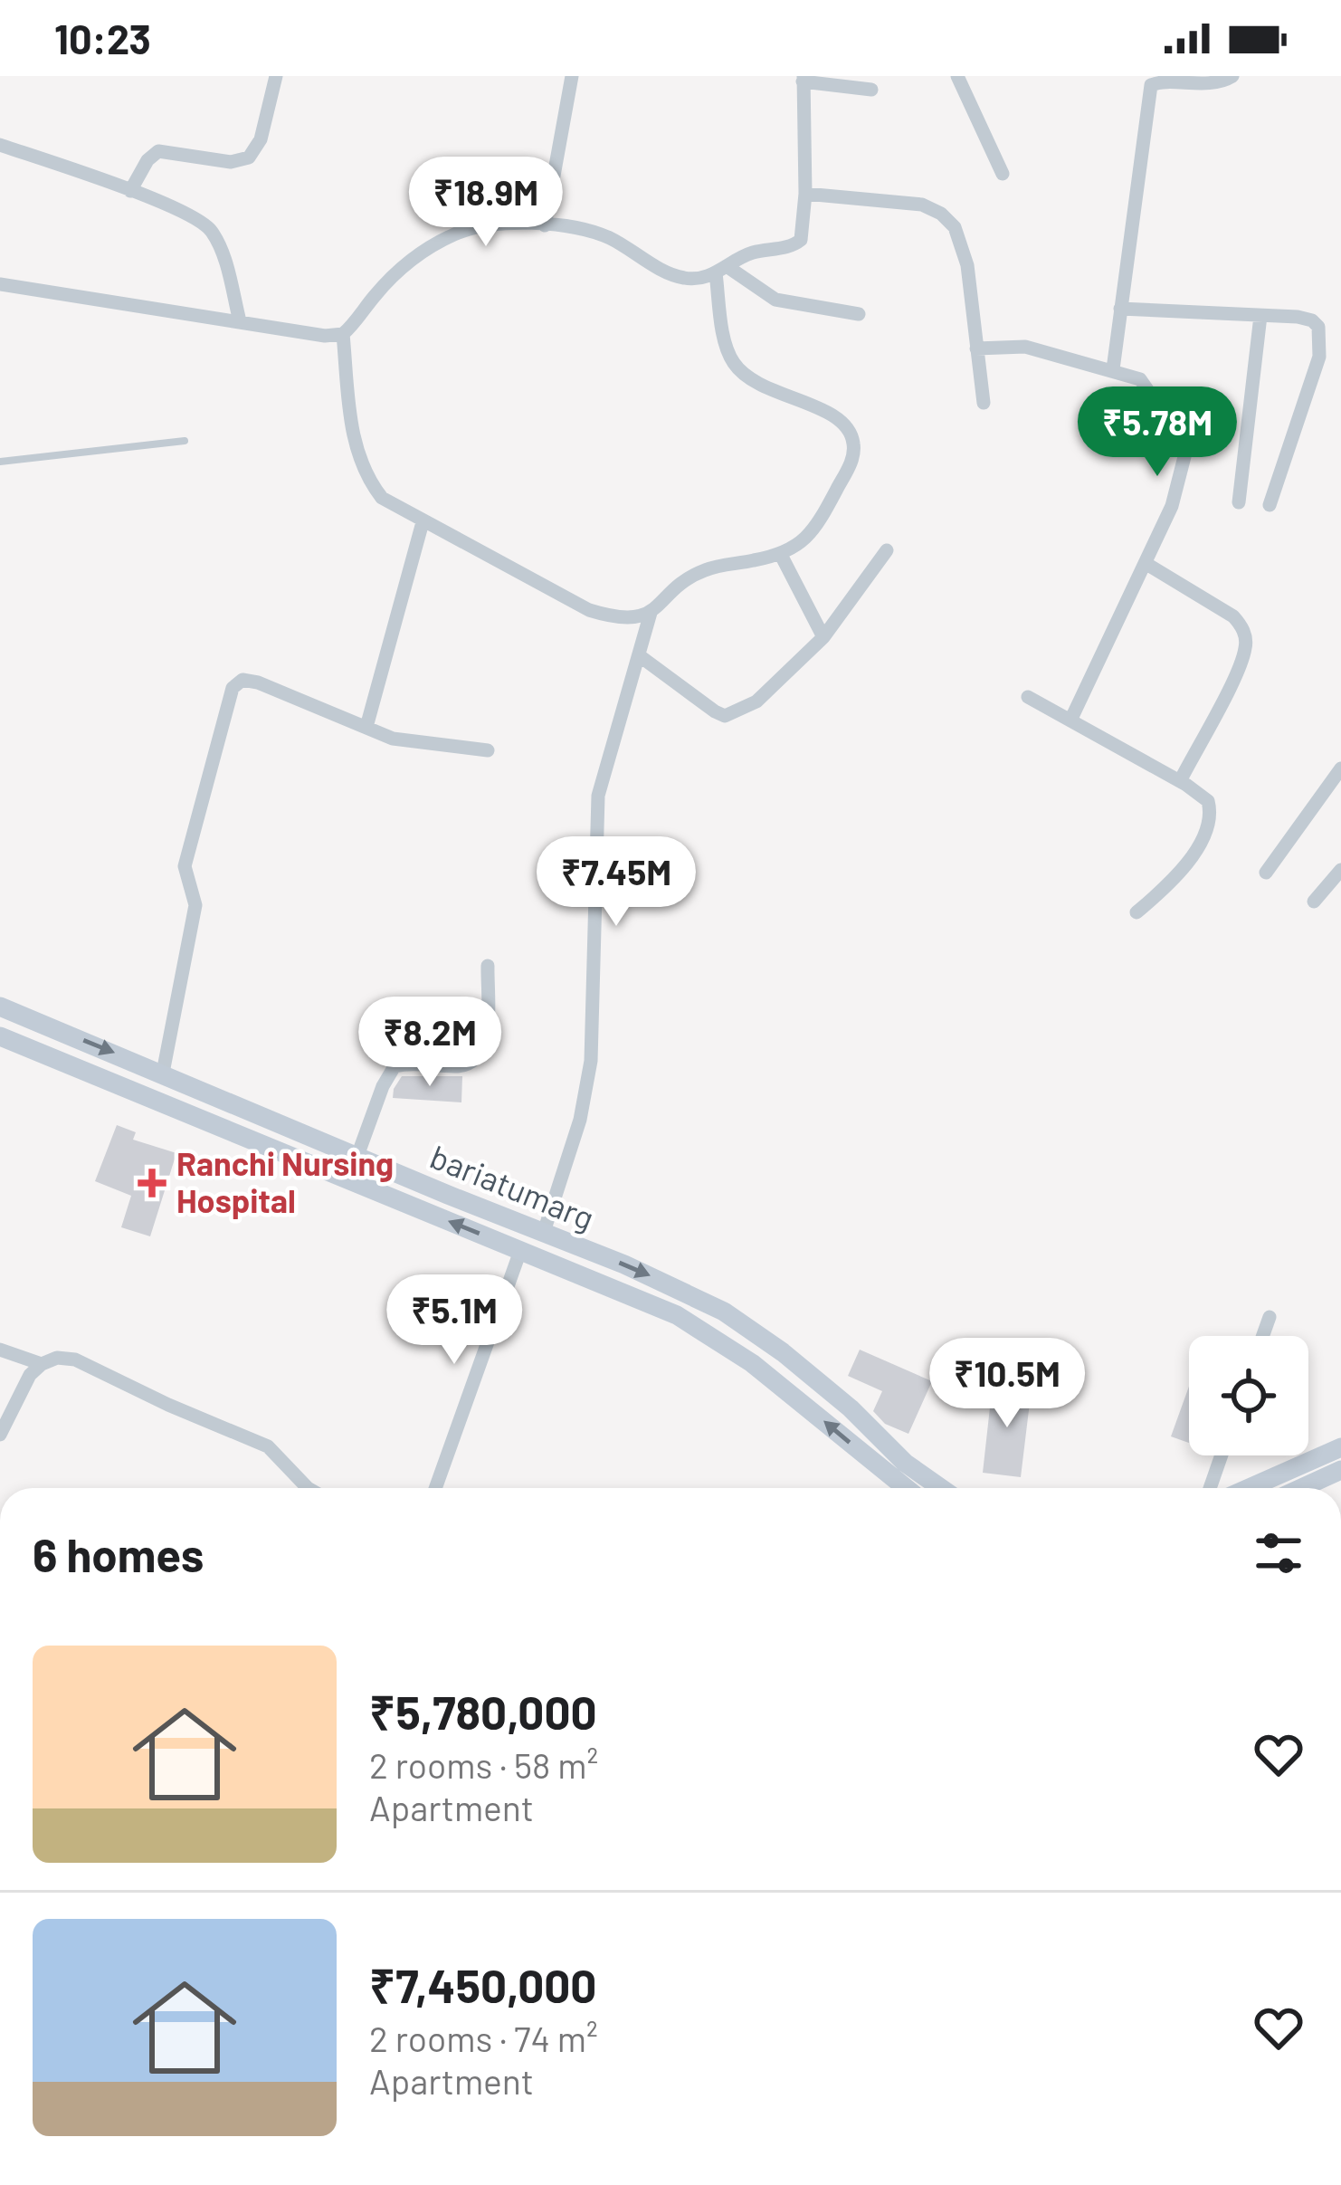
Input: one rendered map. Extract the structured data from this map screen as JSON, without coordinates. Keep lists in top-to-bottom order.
{
  "streets": {
    "main road": ["bariatumarg"]
  },
  "places": {
    "health": ["Ranchi Nursing Hospital"]
  },
  "page": {
    "status": "10:23",
    "price": [
      "₹18.9M",
      "₹5.78M",
      "₹7.45M",
      "₹8.2M",
      "₹5.1M",
      "₹10.5M"
    ],
    "heading": "6 homes",
    "list": [
      {
        "name": "₹5,780,000",
        "note": "2 rooms · 58 m² · Apartment"
      },
      {
        "name": "₹7,450,000",
        "note": "2 rooms · 74 m² · Apartment"
      }
    ]
  }
}
